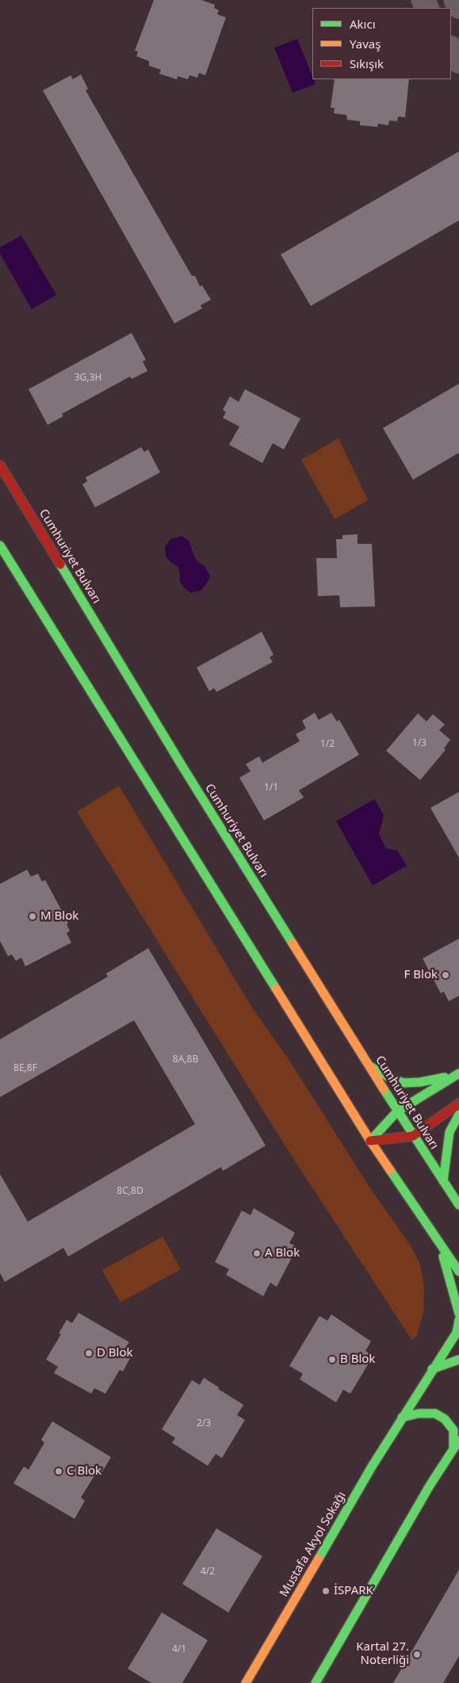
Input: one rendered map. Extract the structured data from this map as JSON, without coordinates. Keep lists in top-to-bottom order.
{
  "streets": {
    "street": ["Cumhuriyet Bulvarı", "Mustafa Akyol Sokağı"]
  },
  "places": [
    "M Blok",
    "F Blok",
    "A Blok",
    "D Blok",
    "B Blok",
    "C Blok",
    "İSPARK",
    "Kartal 27. Noterliği"
  ],
  "house_numbers": [
    "3G,3H",
    "1/3",
    "1/2",
    "1/1",
    "8A,8B",
    "8E,8F",
    "8C,8D",
    "2/3",
    "4/2",
    "4/1"
  ],
  "legend": ["Akıcı", "Yavaş", "Sıkışık"]
}
